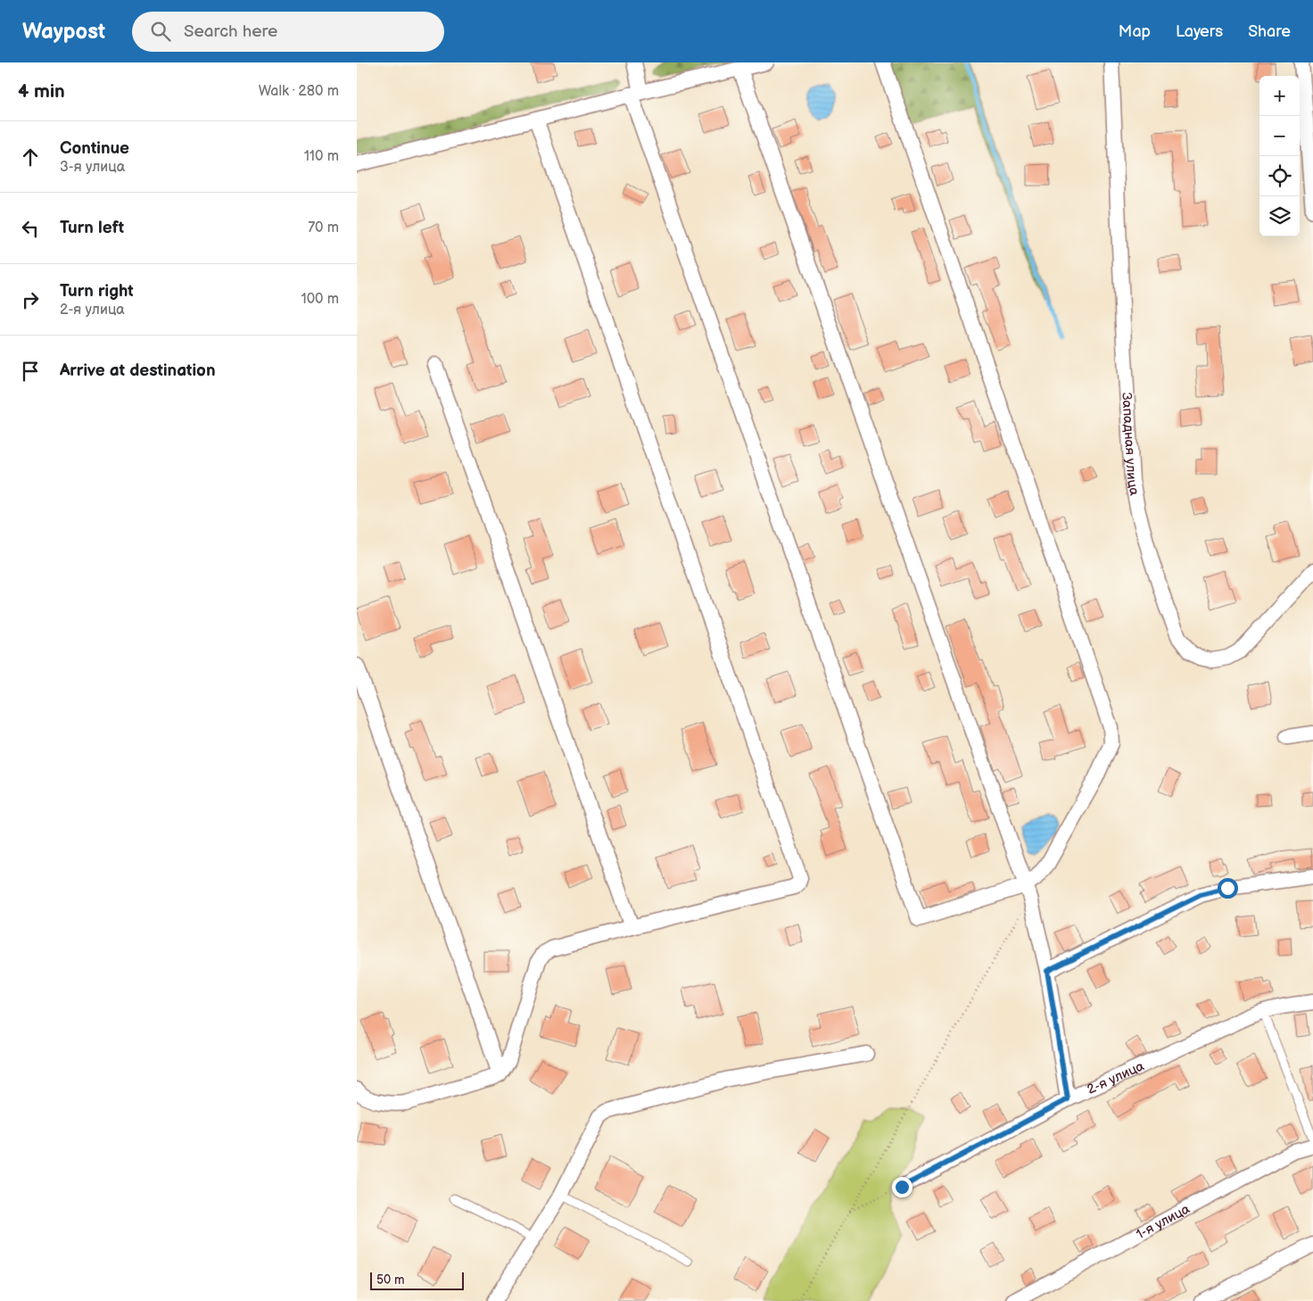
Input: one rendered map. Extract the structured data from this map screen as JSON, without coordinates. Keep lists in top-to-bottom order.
{
  "streets": {
    "street": ["Западная улица", "2-я улица", "1-я улица"]
  },
  "scale_bar": "50 m",
  "page": {
    "header": "Waypost",
    "search": "Search here",
    "nav": ["Map", "Layers", "Share"],
    "heading": ["4 min", "Walk · 280 m"],
    "map_buttons": ["+", "−"],
    "list": [
      ["Continue", "3-я улица", "110 m"],
      ["Turn left", "70 m"],
      ["Turn right", "2-я улица", "100 m"],
      "Arrive at destination"
    ],
    "scale": "50 m"
  }
}
